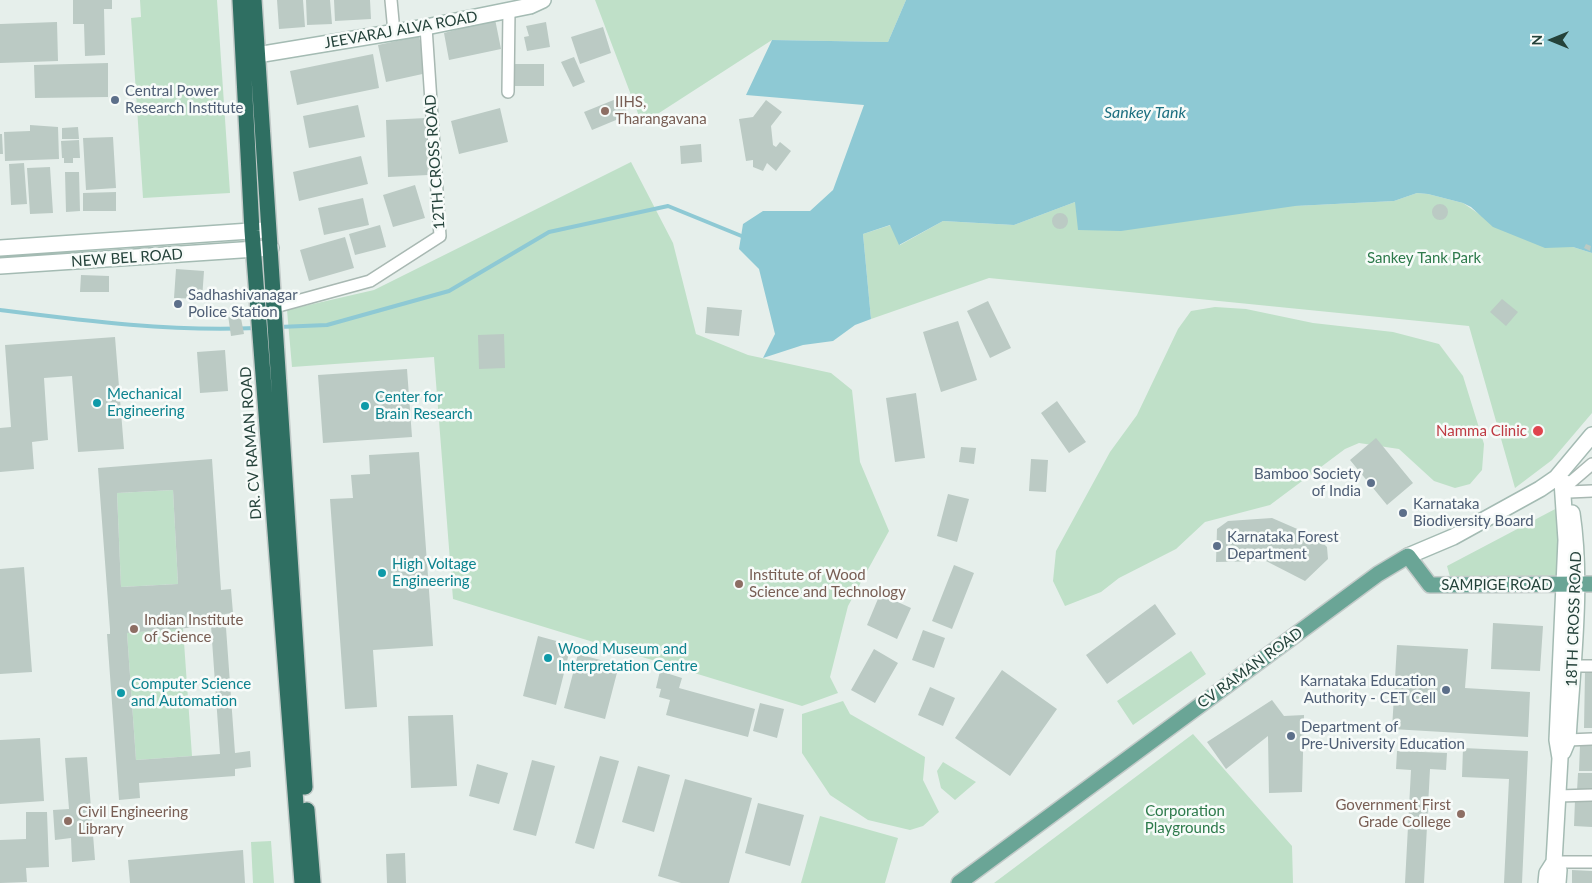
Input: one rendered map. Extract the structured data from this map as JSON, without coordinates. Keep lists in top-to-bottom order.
{
  "streets": {
    "highway": ["DR. CV RAMAN ROAD"],
    "main road": [
      "JEEVARAJ ALVA ROAD",
      "NEW BEL ROAD",
      "SAMPIGE ROAD",
      "18TH CROSS ROAD",
      "CV RAMAN ROAD"
    ],
    "street": ["12TH CROSS ROAD"]
  },
  "crossings": [
    ["JEEVARAJ ALVA ROAD", "12TH CROSS ROAD"],
    ["NEW BEL ROAD", "DR. CV RAMAN ROAD"],
    ["SAMPIGE ROAD", "18TH CROSS ROAD"],
    ["SAMPIGE ROAD", "CV RAMAN ROAD"],
    ["18TH CROSS ROAD", "CV RAMAN ROAD"]
  ],
  "water": ["Sankey Tank"],
  "parks": ["Sankey Tank Park", "Corporation Playgrounds"],
  "places": [
    "Central Power Research Institute",
    "IIHS, Tharangavana",
    "Sadhashivanagar Police Station",
    "Mechanical Engineering",
    "Center for Brain Research",
    "Namma Clinic",
    "Bamboo Society of India",
    "Karnataka Biodiversity Board",
    "Karnataka Forest Department",
    "High Voltage Engineering",
    "Institute of Wood Science and Technology",
    "Indian Institute of Science",
    "Wood Museum and Interpretation Centre",
    "Karnataka Education Authority - CET Cell",
    "Computer Science and Automation",
    "Department of Pre-University Education",
    "Government First Grade College",
    "Civil Engineering Library"
  ],
  "north": "left"
}
